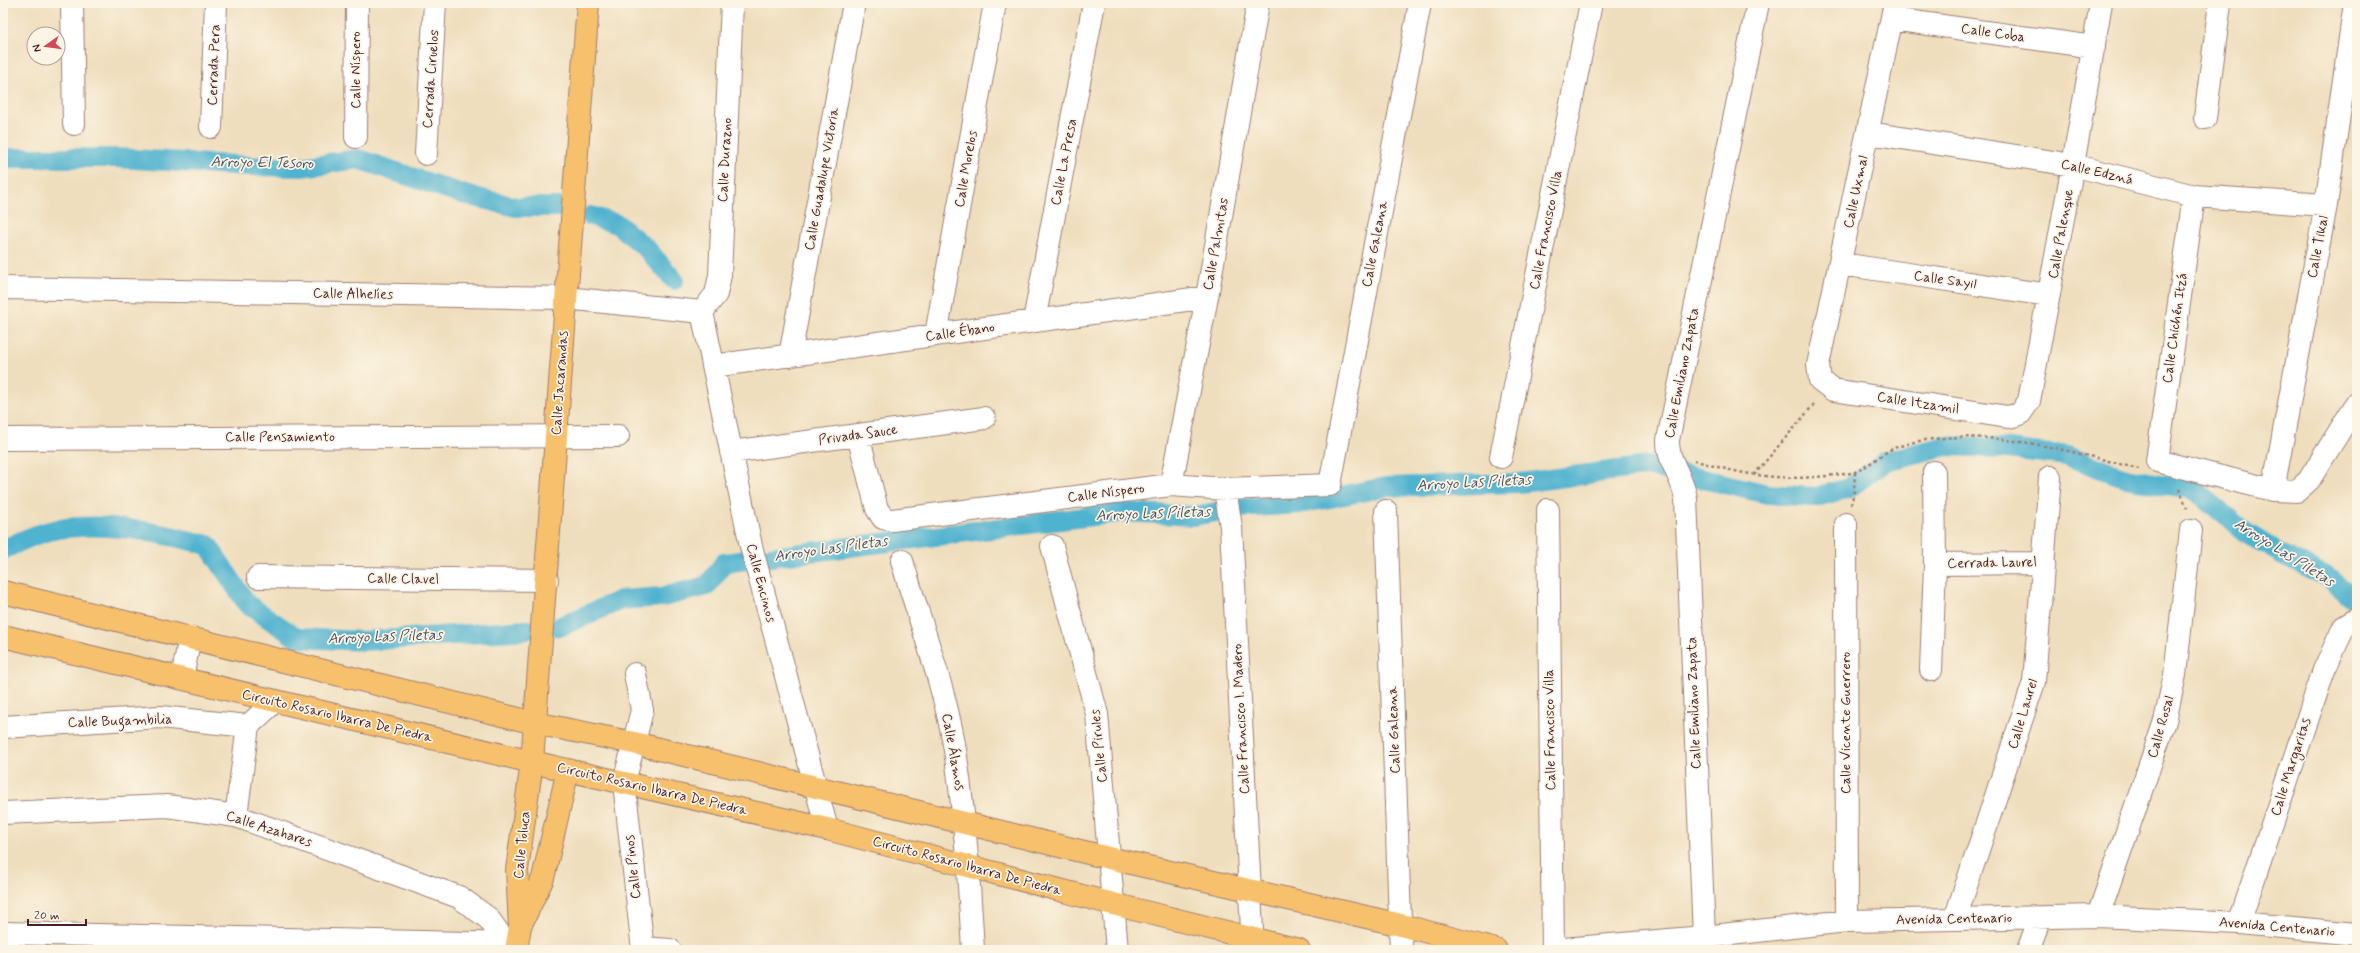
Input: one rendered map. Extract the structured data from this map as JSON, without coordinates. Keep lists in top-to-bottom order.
{
  "streets": {
    "main road": ["Calle Jacarandas", "Circuito Rosario Ibarra De Piedra", "Calle Toluca"],
    "street": [
      "Calle Coba",
      "Cerrada Pera",
      "Calle Níspero",
      "Cerrada Ciruelos",
      "Calle Durazno",
      "Calle La Presa",
      "Calle Morelos",
      "Calle Edzná",
      "Calle Guadalupe Victoria",
      "Calle Uxmal",
      "Calle Francisco Villa",
      "Calle Palenque",
      "Calle Palmitas",
      "Calle Galeana",
      "Calle Tikal",
      "Calle Sayil",
      "Calle Alhelíes",
      "Calle Chichén Itzá",
      "Calle Ébano",
      "Calle Emiliano Zapata",
      "Calle Itzamil",
      "Privada Sauce",
      "Calle Pensamiento",
      "Cerrada Laurel",
      "Calle Clavel",
      "Calle Encinos",
      "Calle Laurel",
      "Calle Francisco I. Madero",
      "Calle Bugambilia",
      "Calle Vicente Guerrero",
      "Calle Rosal",
      "Calle Pirules",
      "Calle Álamos",
      "Calle Margaritas",
      "Calle Azahares",
      "Calle Pinos",
      "Avenida Centenario"
    ]
  },
  "crossings": [
    ["Calle Coba", "Calle Uxmal"],
    ["Calle Coba", "Calle Palenque"],
    ["Calle Níspero", "Calle Palmitas"],
    ["Calle Níspero", "Calle Galeana"],
    ["Calle Níspero", "Privada Sauce"],
    ["Calle Níspero", "Calle Francisco I. Madero"],
    ["Calle Durazno", "Calle Alhelíes"],
    ["Calle Durazno", "Calle Encinos"],
    ["Calle La Presa", "Calle Ébano"],
    ["Calle Morelos", "Calle Ébano"],
    ["Calle Edzná", "Calle Uxmal"],
    ["Calle Edzná", "Calle Palenque"],
    ["Calle Edzná", "Calle Tikal"],
    ["Calle Edzná", "Calle Chichén Itzá"],
    ["Calle Guadalupe Victoria", "Calle Ébano"],
    ["Calle Uxmal", "Calle Sayil"],
    ["Calle Uxmal", "Calle Itzamil"],
    ["Calle Francisco Villa", "Avenida Centenario"],
    ["Calle Palenque", "Calle Sayil"],
    ["Calle Palenque", "Calle Itzamil"],
    ["Calle Palmitas", "Calle Ébano"],
    ["Calle Tikal", "Calle Chichén Itzá"],
    ["Calle Alhelíes", "Calle Jacarandas"],
    ["Calle Alhelíes", "Calle Encinos"],
    ["Calle Ébano", "Calle Encinos"],
    ["Calle Emiliano Zapata", "Avenida Centenario"],
    ["Calle Jacarandas", "Calle Pensamiento"],
    ["Calle Jacarandas", "Calle Clavel"],
    ["Calle Jacarandas", "Circuito Rosario Ibarra De Piedra"],
    ["Calle Jacarandas", "Calle Toluca"],
    ["Privada Sauce", "Calle Encinos"],
    ["Cerrada Laurel", "Calle Laurel"],
    ["Calle Encinos", "Circuito Rosario Ibarra De Piedra"],
    ["Calle Laurel", "Avenida Centenario"],
    ["Circuito Rosario Ibarra De Piedra", "Calle Francisco I. Madero"],
    ["Circuito Rosario Ibarra De Piedra", "Calle Pirules"],
    ["Circuito Rosario Ibarra De Piedra", "Calle Álamos"],
    ["Circuito Rosario Ibarra De Piedra", "Calle Toluca"],
    ["Circuito Rosario Ibarra De Piedra", "Calle Pinos"],
    ["Calle Vicente Guerrero", "Avenida Centenario"],
    ["Calle Rosal", "Avenida Centenario"],
    ["Calle Margaritas", "Avenida Centenario"],
    ["Calle Azahares", "Calle Toluca"]
  ],
  "water": ["Arroyo El Tesoro", "Arroyo Las Piletas"],
  "scale_bar": "20 m",
  "north": "left"
}
